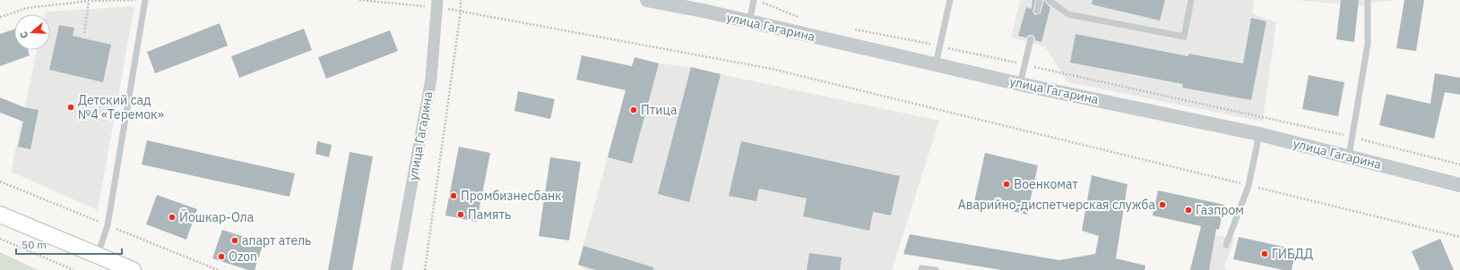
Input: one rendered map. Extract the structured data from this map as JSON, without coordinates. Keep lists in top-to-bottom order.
{
  "streets": {
    "street": ["улица Гагарина"]
  },
  "places": [
    "Детский сад №4 «Теремок»",
    "Птица",
    "Военкомат",
    "Промбизнесбанк",
    "Аварийно-диспетчерская служба",
    "Газпром",
    "Память",
    "Йошкар-Ола",
    "апарт атель",
    "ГИБДД",
    "Ozon"
  ],
  "scale_bar": "50 m",
  "north": "left"
}
